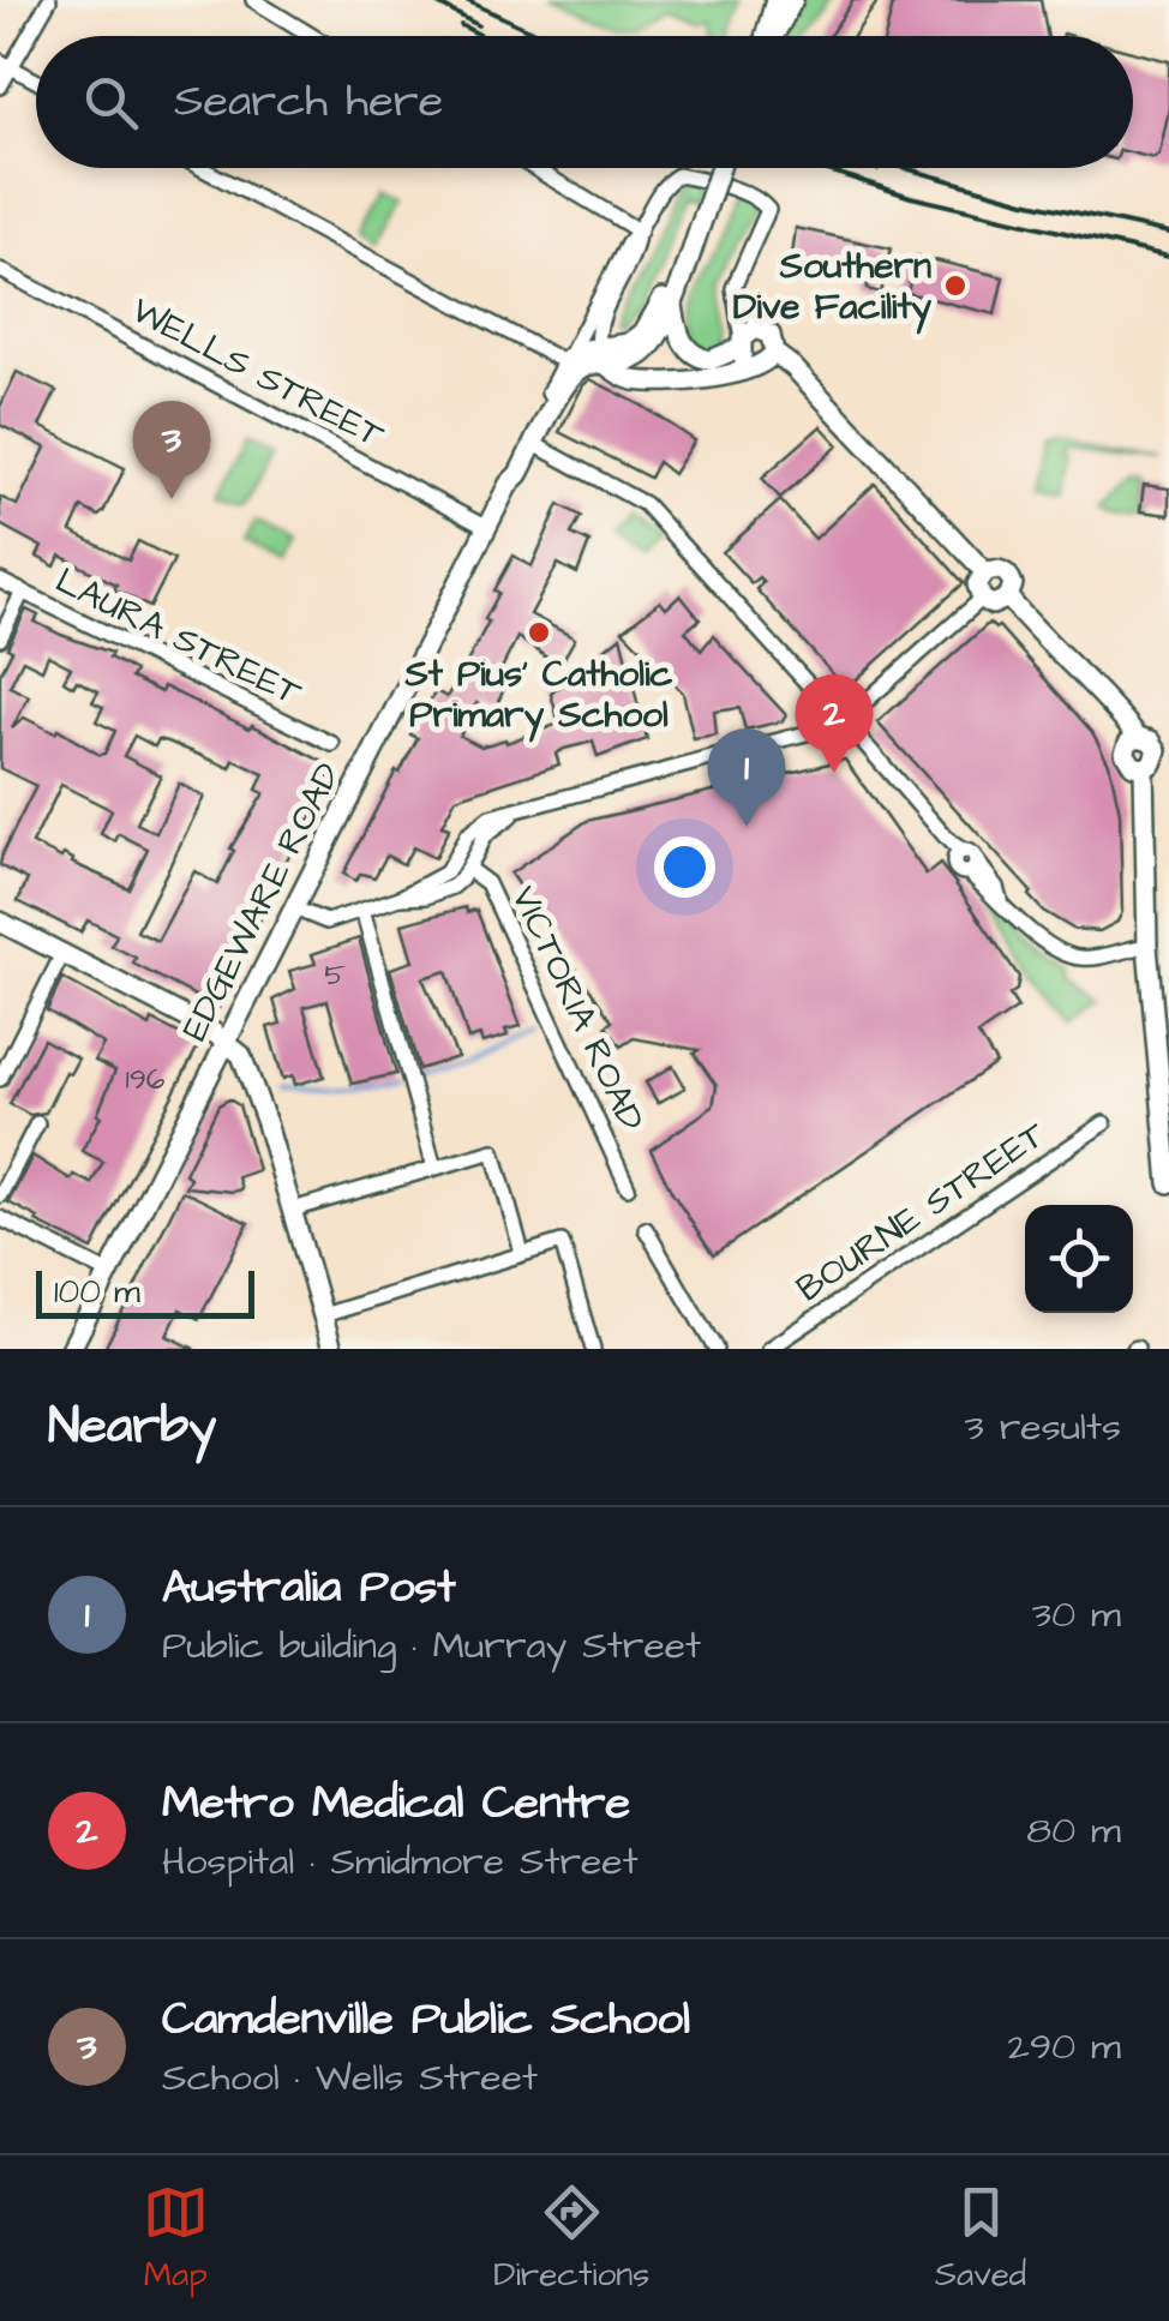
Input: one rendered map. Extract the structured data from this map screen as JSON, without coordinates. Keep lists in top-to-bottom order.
{
  "streets": {
    "street": [
      "WELLS STREET",
      "LAURA STREET",
      "EDGEWARE ROAD",
      "VICTORIA ROAD",
      "BOURNE STREET"
    ]
  },
  "crossings": [
    ["WELLS STREET", "EDGEWARE ROAD"]
  ],
  "places": ["Southern Dive Facility", "St Pius' Catholic Primary School"],
  "house_numbers": ["5", "196"],
  "scale_bar": "100 m",
  "page": {
    "search": "Search here",
    "pins": ["3", "2", "1"],
    "scale": "100 m",
    "heading": ["Nearby", "3 results"],
    "list": [
      {
        "mark": "1",
        "name": "Australia Post",
        "note": "Public building · Murray Street",
        "value": "30 m"
      },
      {
        "mark": "2",
        "name": "Metro Medical Centre",
        "note": "Hospital · Smidmore Street",
        "value": "80 m"
      },
      {
        "mark": "3",
        "name": "Camdenville Public School",
        "note": "School · Wells Street",
        "value": "290 m"
      }
    ],
    "nav": ["Map", "Directions", "Saved"]
  }
}
